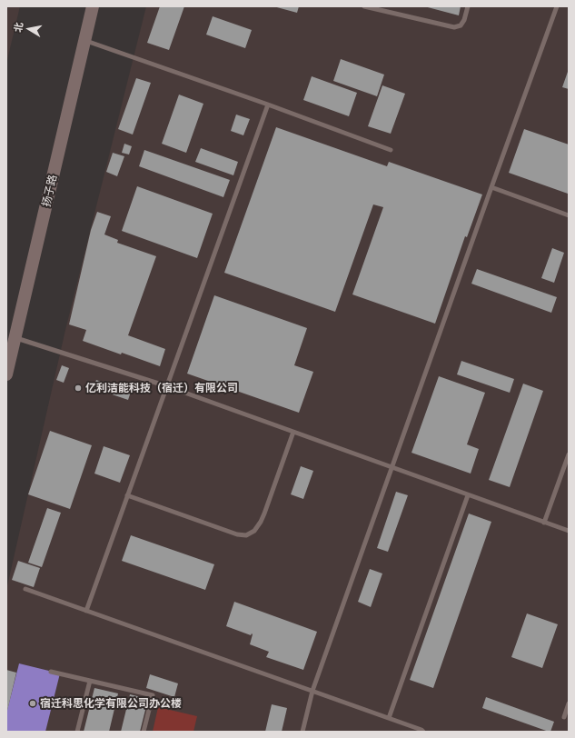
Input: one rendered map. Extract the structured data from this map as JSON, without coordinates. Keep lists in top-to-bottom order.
{
  "streets": {
    "street": ["扬子路"]
  },
  "places": ["亿利洁能科技（宿迁）有限公司", "宿迁科思化学有限公司办公楼"],
  "north": "left"
}
